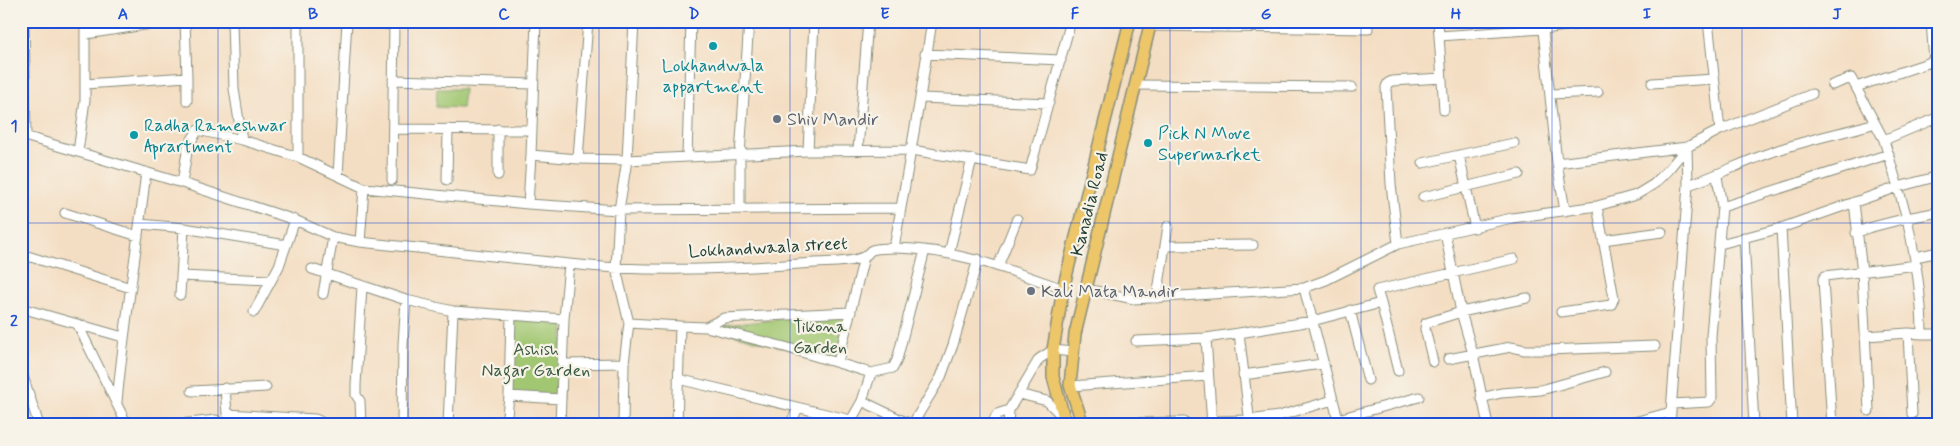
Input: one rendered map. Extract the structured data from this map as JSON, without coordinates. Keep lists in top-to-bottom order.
{
  "streets": {
    "main road": ["Kanadia Road"],
    "street": ["Lokhandwaala street"]
  },
  "parks": ["Tikona Garden", "Ashish Nagar Garden"],
  "places": [
    "Lokhandwala appartment",
    "Shiv Mandir",
    "Radha Rameshwar Aprartment",
    "Pick N Move Supermarket",
    "Kali Mata Mandir"
  ],
  "grid": {
    "columns": [
      "A",
      "B",
      "C",
      "D",
      "E",
      "F",
      "G",
      "H",
      "I",
      "J"
    ],
    "rows": ["1", "2"]
  }
}
